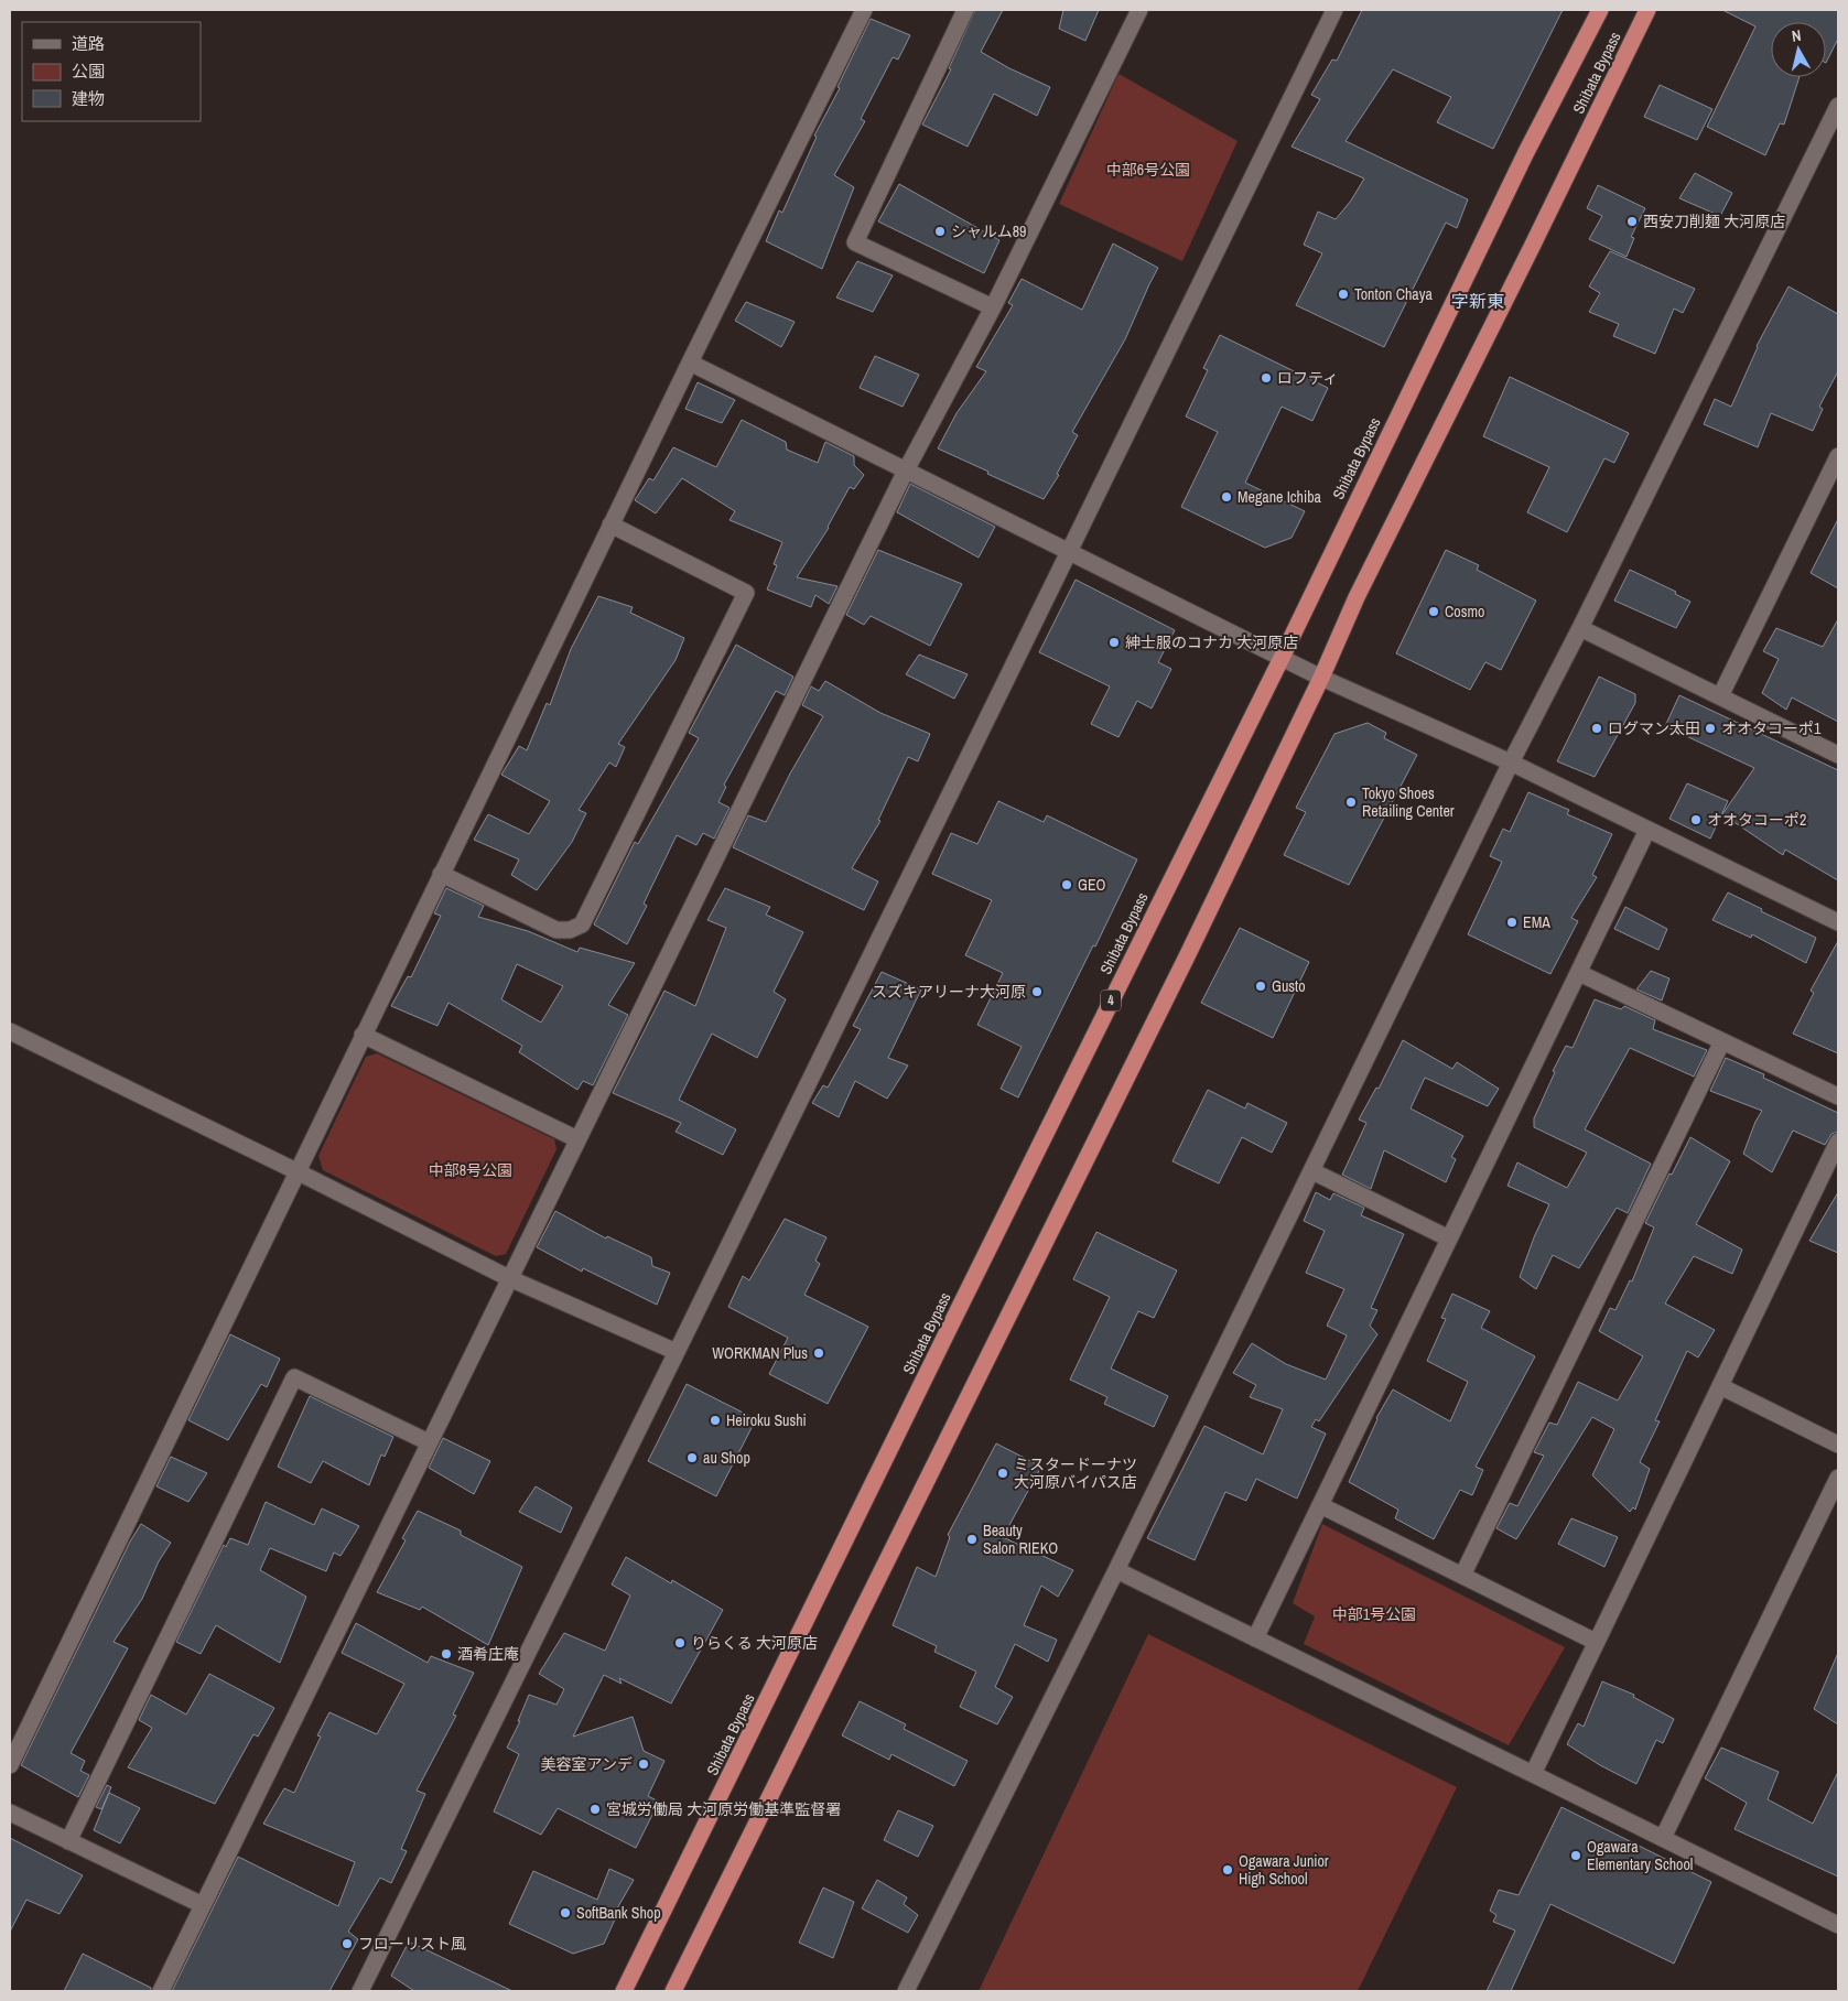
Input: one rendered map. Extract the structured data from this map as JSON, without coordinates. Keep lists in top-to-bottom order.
{
  "streets": {
    "highway": ["Shibata Bypass", "4"]
  },
  "districts": ["字新東"],
  "parks": ["中部6号公園", "中部8号公園", "中部1号公園"],
  "places": [
    "西安刀削麺 大河原店",
    "シャルム89",
    "Tonton Chaya",
    "ロフティ",
    "Megane Ichiba",
    "Cosmo",
    "紳士服のコナカ 大河原店",
    "ログマン太田",
    "オオタコーポ1",
    "Tokyo Shoes Retailing Center",
    "オオタコーポ2",
    "GEO",
    "EMA",
    "Gusto",
    "スズキアリーナ大河原",
    "WORKMAN Plus",
    "Heiroku Sushi",
    "au Shop",
    "ミスタードーナツ 大河原バイパス店",
    "Beauty Salon RIEKO",
    "りらくる 大河原店",
    "酒肴庄庵",
    "美容室アンデ",
    "宮城労働局 大河原労働基準監督署",
    "Ogawara Elementary School",
    "Ogawara Junior High School",
    "SoftBank Shop",
    "フローリスト風"
  ],
  "legend": ["道路", "公園", "建物"],
  "north": "top"
}
